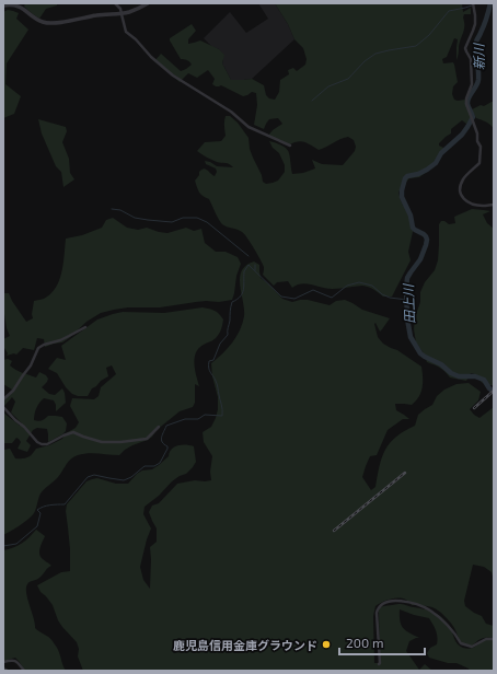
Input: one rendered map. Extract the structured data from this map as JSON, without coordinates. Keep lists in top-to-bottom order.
{
  "water": ["新川", "田上川"],
  "places": ["鹿児島信用金庫グラウンド"],
  "scale_bar": "200 m"
}
